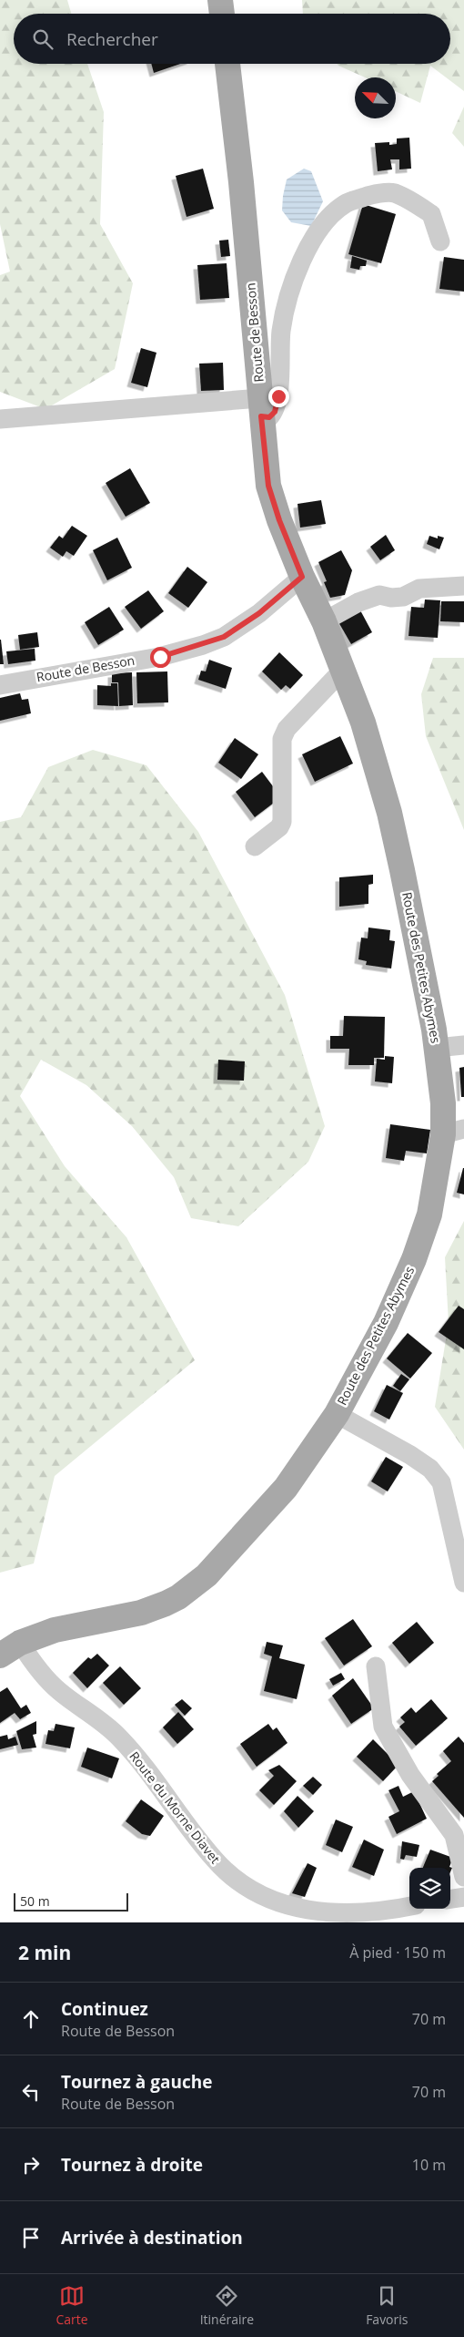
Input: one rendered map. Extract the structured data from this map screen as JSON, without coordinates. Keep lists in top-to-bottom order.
{
  "streets": {
    "main road": ["Route de Besson", "Route des Petites Abymes"],
    "street": ["Route du Morne Diavet"]
  },
  "crossings": [
    ["Route de Besson", "Route des Petites Abymes"],
    ["Route des Petites Abymes", "Route du Morne Diavet"]
  ],
  "scale_bar": "50 m",
  "north": "top left",
  "page": {
    "search": "Rechercher",
    "scale": "50 m",
    "heading": ["2 min", "À pied · 150 m"],
    "list": [
      ["Continuez", "Route de Besson", "70 m"],
      ["Tournez à gauche", "Route de Besson", "70 m"],
      ["Tournez à droite", "10 m"],
      "Arrivée à destination"
    ],
    "nav": ["Carte", "Itinéraire", "Favoris"]
  }
}
